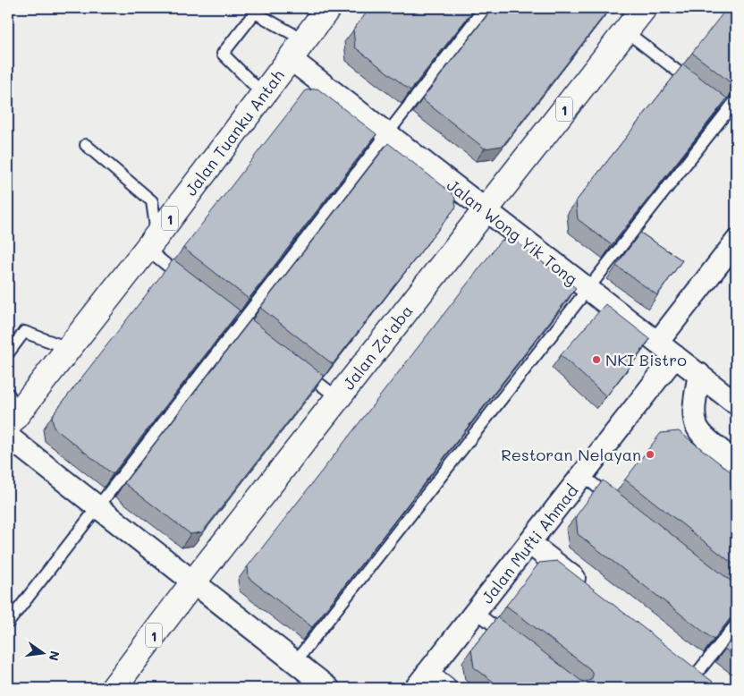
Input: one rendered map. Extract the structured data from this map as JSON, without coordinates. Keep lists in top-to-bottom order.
{
  "streets": {
    "highway": ["1", "Jalan Tuanku Antah", "Jalan Za'aba"],
    "street": ["Jalan Wong Yik Tong", "Jalan Mufti Ahmad"]
  },
  "crossings": [
    ["Jalan Tuanku Antah", "Jalan Wong Yik Tong"],
    ["Jalan Wong Yik Tong", "Jalan Za'aba"],
    ["Jalan Wong Yik Tong", "Jalan Mufti Ahmad"]
  ],
  "places": ["NKI Bistro", "Restoran Nelayan"],
  "north": "right"
}
